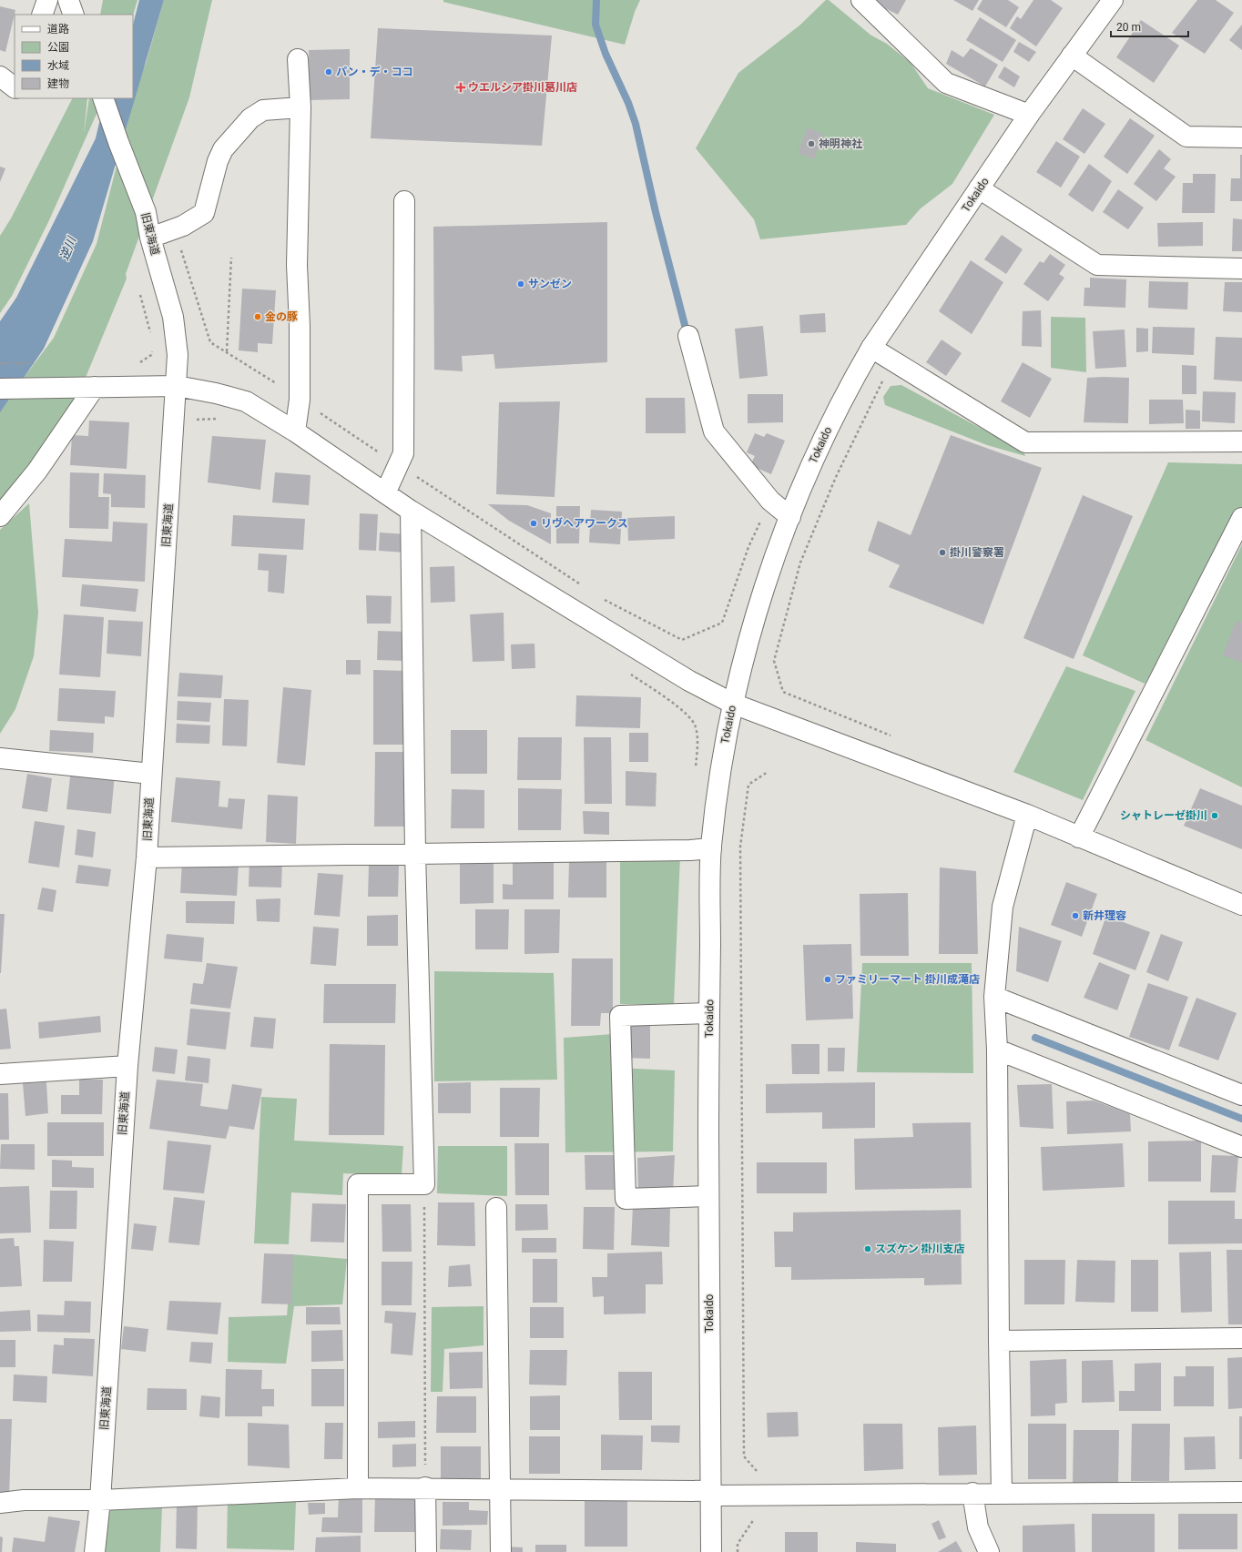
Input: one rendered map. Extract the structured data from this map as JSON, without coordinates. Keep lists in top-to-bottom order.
{
  "streets": {
    "street": ["Tokaido", "旧東海道"]
  },
  "water": ["逆川"],
  "places": {
    "other": [
      "パン・デ・ココ",
      "神明神社",
      "サンゼン",
      "金の豚",
      "リヴヘアワークス",
      "掛川警察署",
      "シャトレーゼ掛川",
      "新井理容",
      "ファミリーマート 掛川成滝店",
      "スズケン 掛川支店"
    ],
    "health": ["ウエルシア掛川葛川店"]
  },
  "legend": [
    "道路",
    "公園",
    "水域",
    "建物"
  ],
  "scale_bar": "20 m"
}
